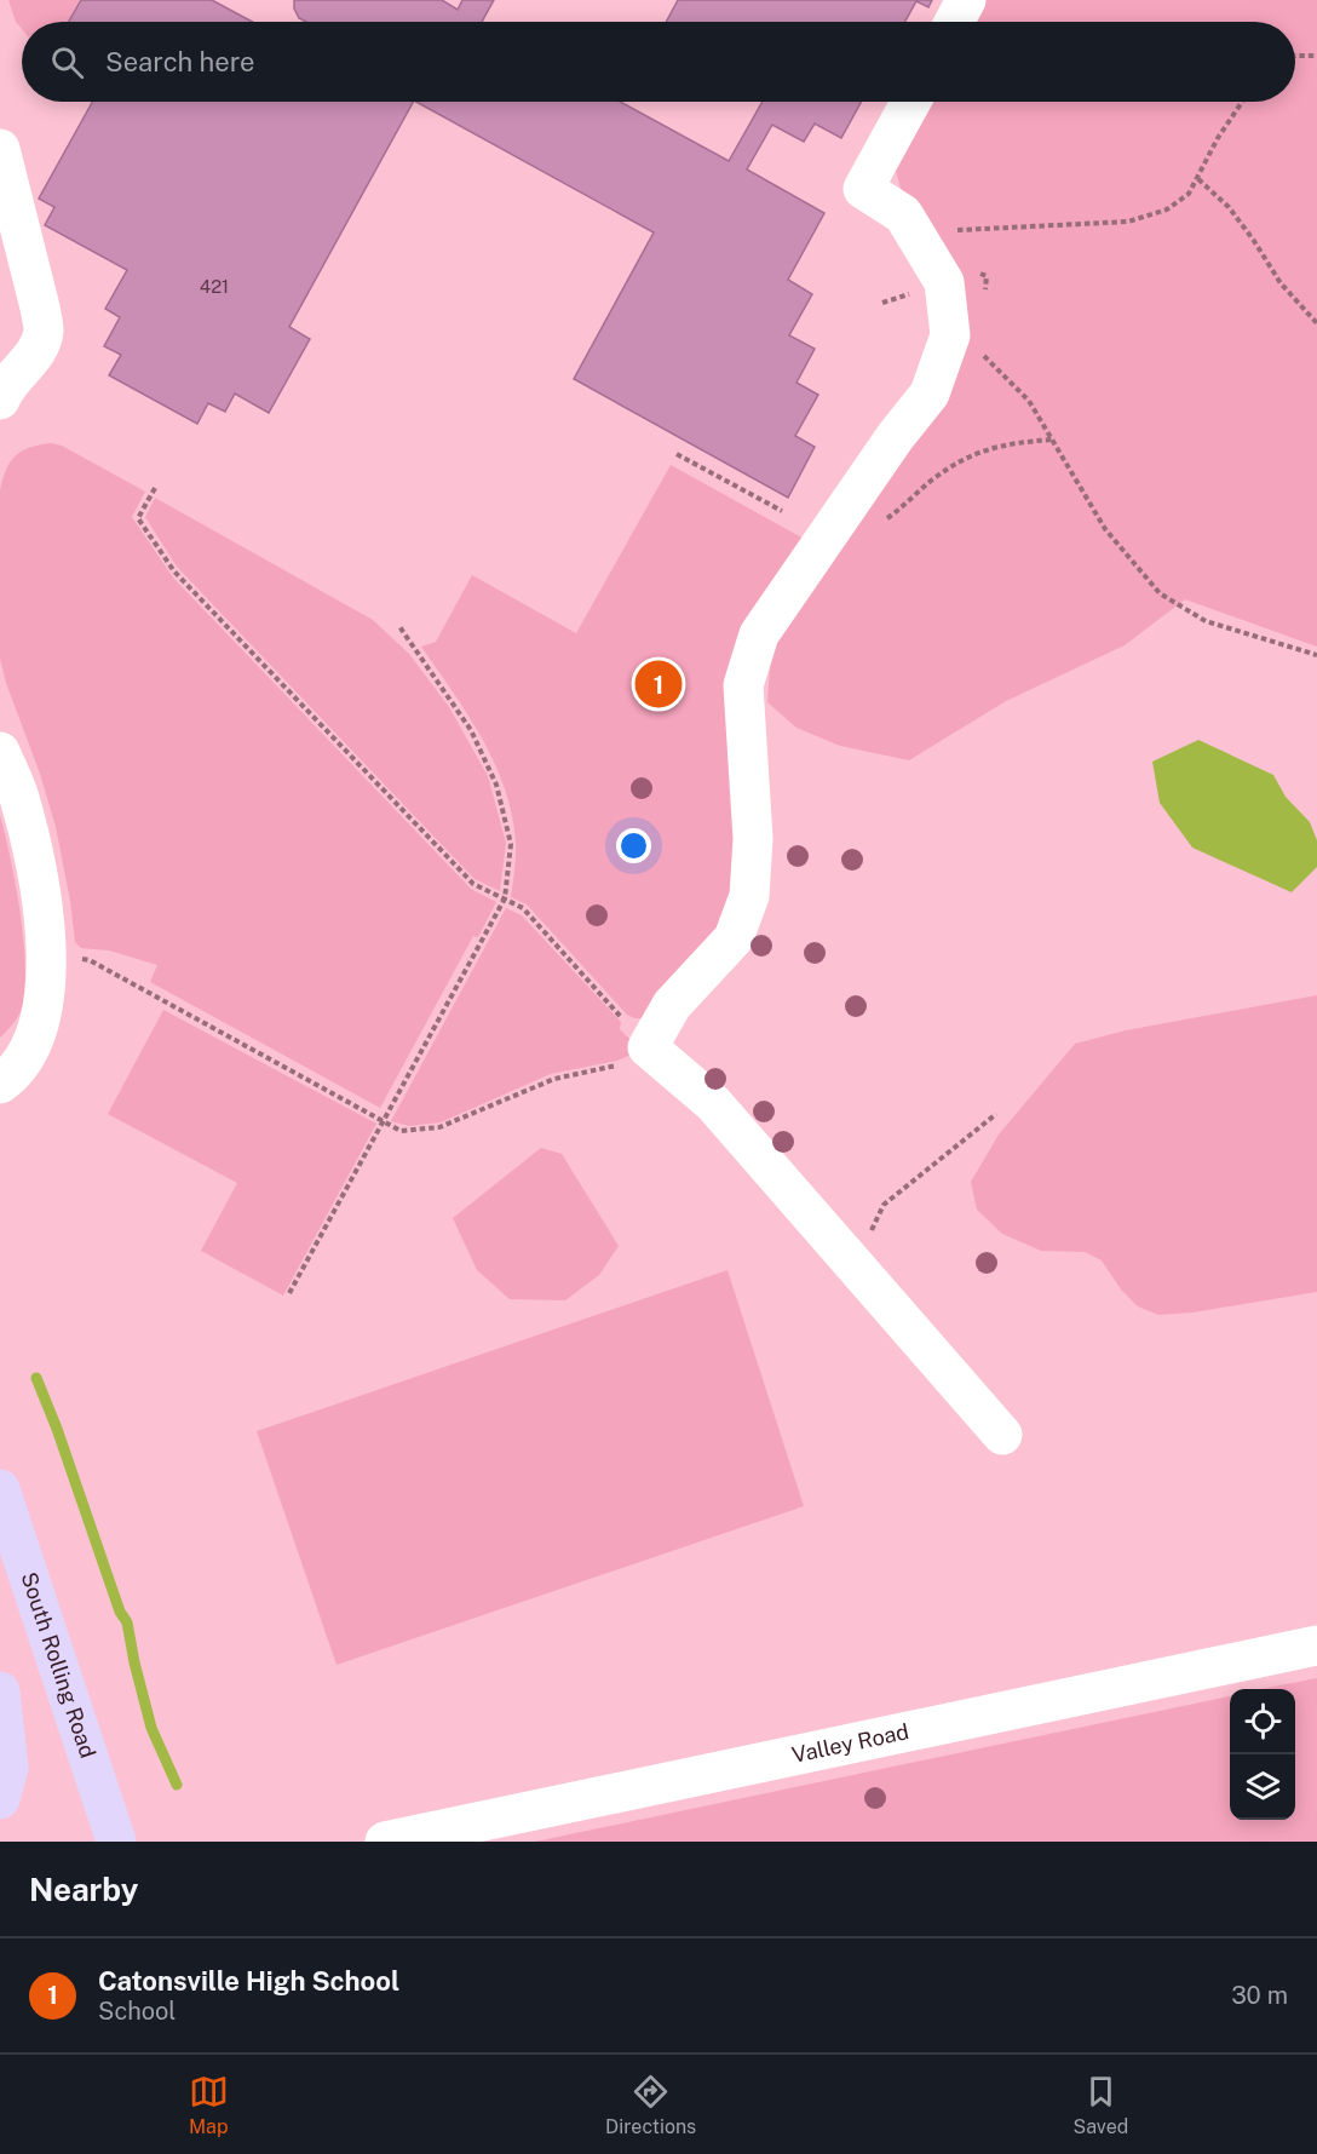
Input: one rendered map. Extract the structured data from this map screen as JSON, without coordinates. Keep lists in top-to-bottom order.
{
  "streets": {
    "main road": ["South Rolling Road"],
    "street": ["Valley Road"]
  },
  "house_numbers": ["421"],
  "page": {
    "search": "Search here",
    "pins": "1",
    "heading": "Nearby",
    "list": [
      {
        "mark": "1",
        "name": "Catonsville High School",
        "note": "School",
        "value": "30 m"
      }
    ],
    "nav": ["Map", "Directions", "Saved"]
  }
}
